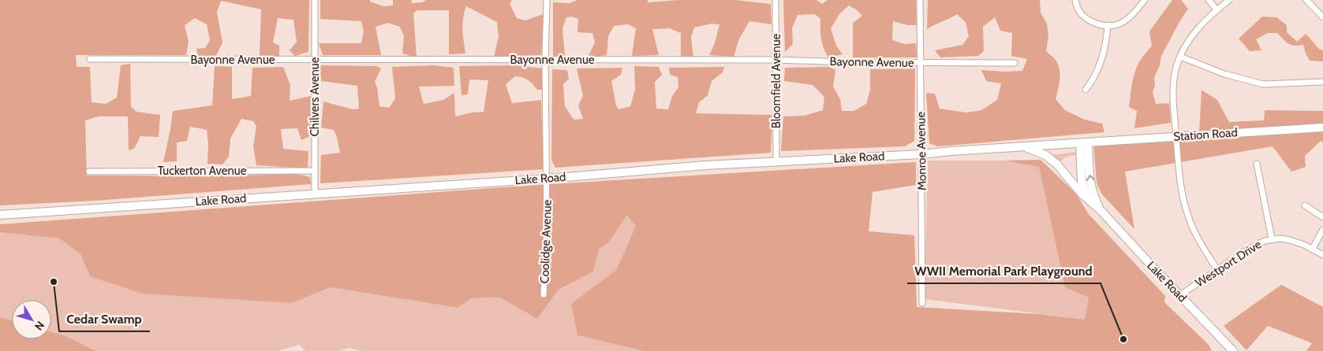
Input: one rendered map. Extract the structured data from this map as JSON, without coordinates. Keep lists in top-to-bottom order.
{
  "streets": {
    "street": [
      "Bayonne Avenue",
      "Bloomfield Avenue",
      "Chilvers Avenue",
      "Station Road",
      "Monroe Avenue",
      "Lake Road",
      "Tuckerton Avenue",
      "Coolidge Avenue",
      "Westport Drive"
    ]
  },
  "crossings": [
    ["Bayonne Avenue", "Bloomfield Avenue"],
    ["Bayonne Avenue", "Chilvers Avenue"],
    ["Bayonne Avenue", "Monroe Avenue"],
    ["Bayonne Avenue", "Coolidge Avenue"],
    ["Bloomfield Avenue", "Lake Road"],
    ["Chilvers Avenue", "Lake Road"],
    ["Chilvers Avenue", "Tuckerton Avenue"],
    ["Station Road", "Lake Road"],
    ["Monroe Avenue", "Lake Road"],
    ["Lake Road", "Coolidge Avenue"],
    ["Lake Road", "Westport Drive"]
  ],
  "places": ["Cedar Swamp", "WWII Memorial Park Playground"],
  "north": "bottom right"
}
